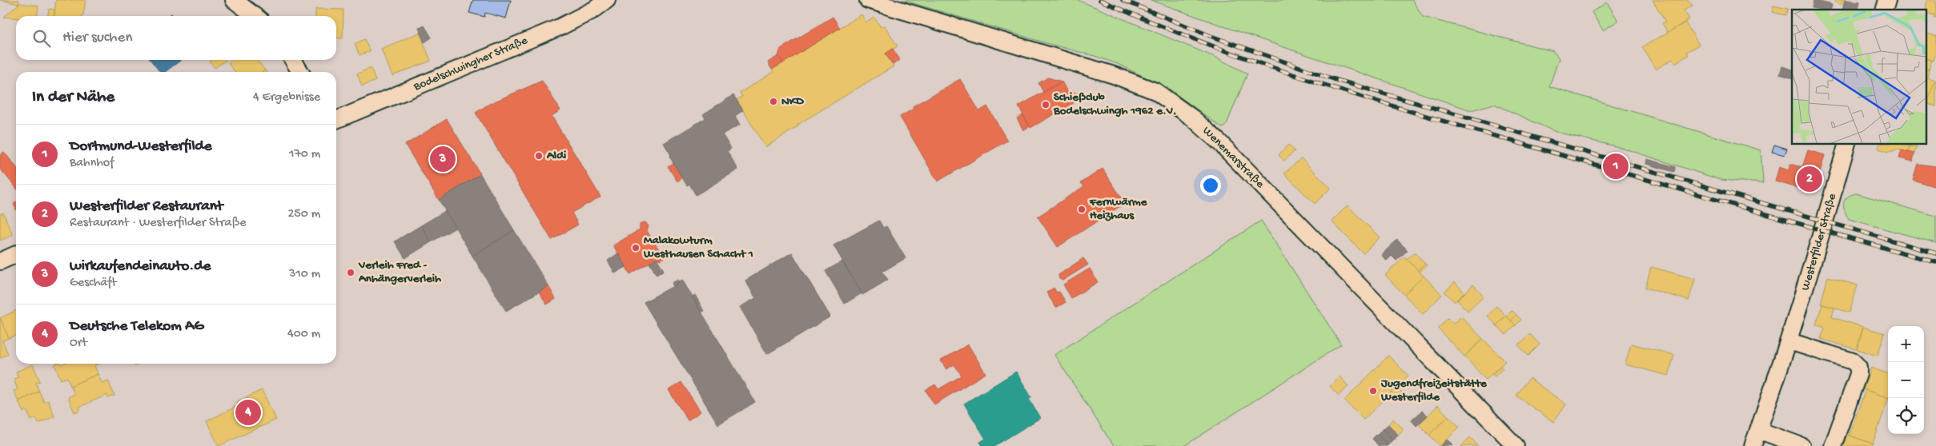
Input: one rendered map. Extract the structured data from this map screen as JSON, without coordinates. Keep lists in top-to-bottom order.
{
  "streets": {
    "street": ["Bodelschwingher Straße", "Wenemarstraße", "Westerfilder Straße"]
  },
  "places": [
    "NKD",
    "Schießclub Bodelschwingh 1962 e.V.",
    "Aldi",
    "Fernwärme Heizhaus",
    "Malakowturm Westhausen Schacht 1",
    "Verleih Fred - Anhängerverleih",
    "Jugendfreizeitstätte Westerfilde"
  ],
  "page": {
    "search": "Hier suchen",
    "heading": ["In der Nähe", "4 Ergebnisse"],
    "list": [
      {
        "mark": "1",
        "name": "Dortmund-Westerfilde",
        "note": "Bahnhof",
        "value": "170 m"
      },
      {
        "mark": "2",
        "name": "Westerfilder Restaurant",
        "note": "Restaurant · Westerfilder Straße",
        "value": "250 m"
      },
      {
        "mark": "3",
        "name": "wirkaufendeinauto.de",
        "note": "Geschäft",
        "value": "310 m"
      },
      {
        "mark": "4",
        "name": "Deutsche Telekom AG",
        "note": "Ort",
        "value": "400 m"
      }
    ],
    "pins": [
      "3",
      "1",
      "2",
      "4"
    ],
    "map_buttons": ["+", "−"]
  }
}
